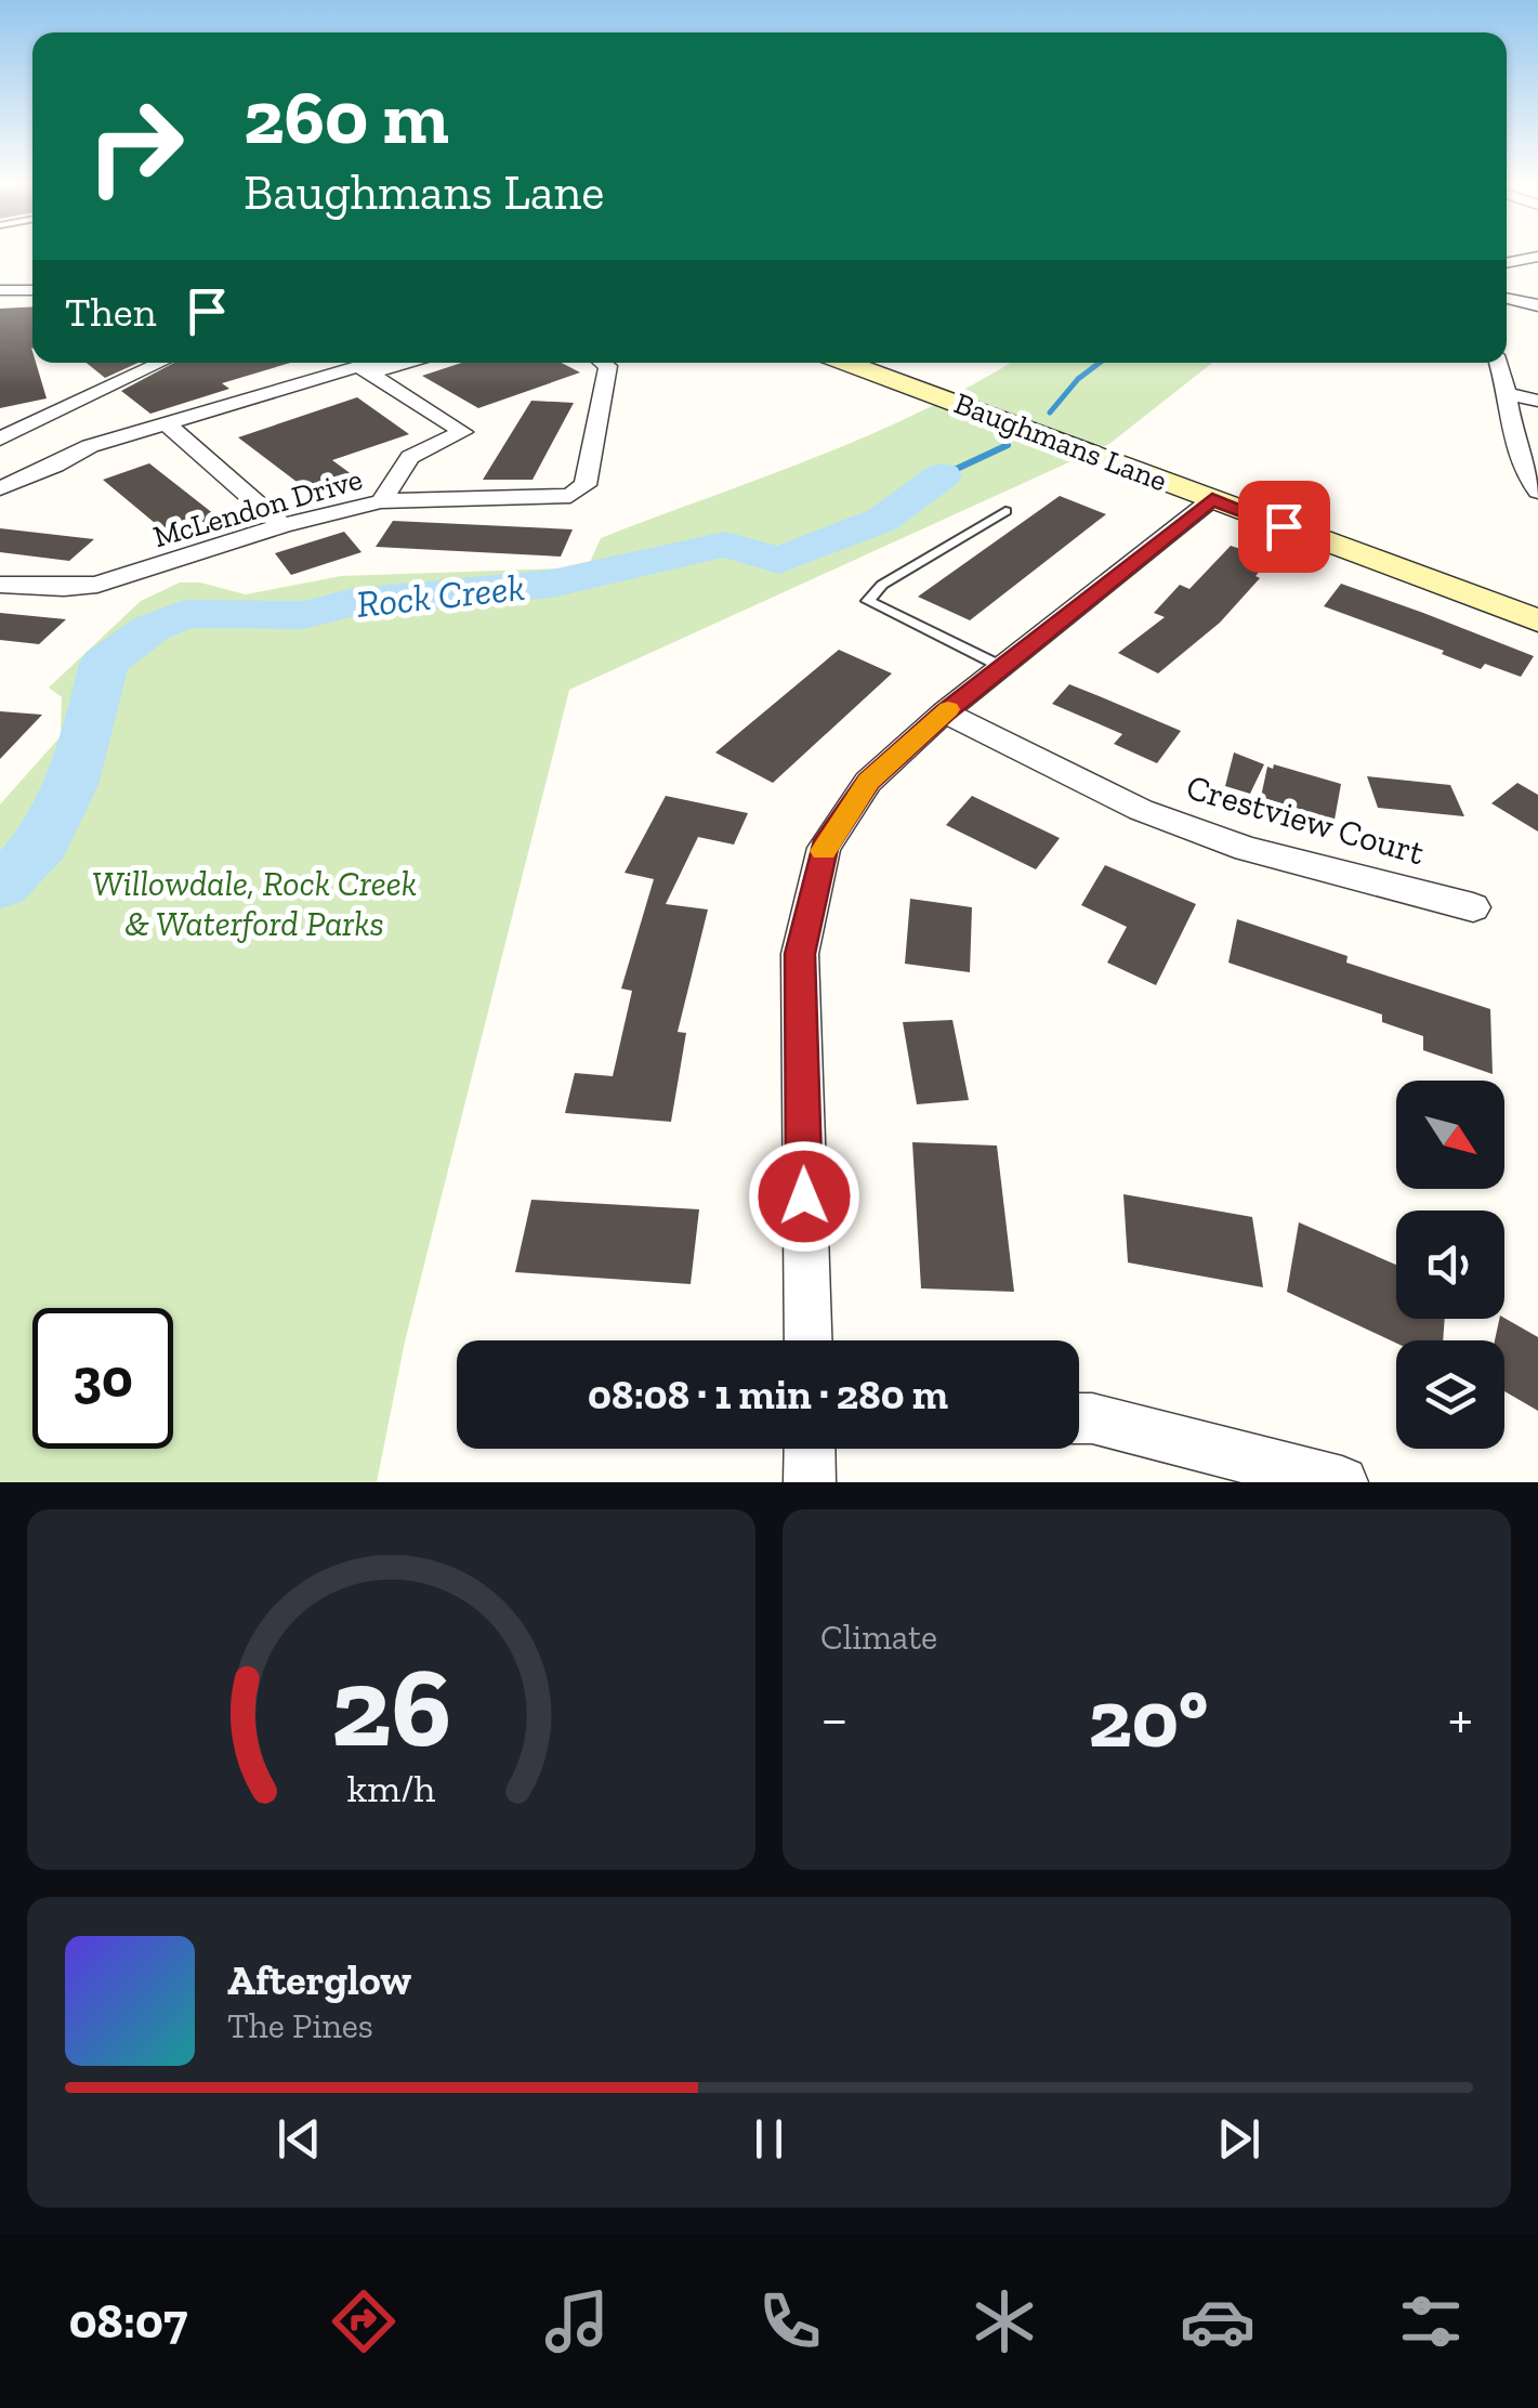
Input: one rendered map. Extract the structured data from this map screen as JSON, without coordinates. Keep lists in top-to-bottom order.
{
  "streets": {
    "main road": ["Baughmans Lane"],
    "street": ["McLendon Drive", "Crestview Court"]
  },
  "water": ["Rock Creek"],
  "parks": ["Willowdale, Rock Creek & Waterford Parks"],
  "north": "bottom right",
  "page": {
    "turn": ["260 m", "Baughmans Lane"],
    "then": "Then",
    "limit": "30",
    "trip": "08:08 · 1 min · 280 m",
    "tile": "Climate",
    "heat": ["−", "20°", "+"],
    "song": ["Afterglow", "The Pines"],
    "tabs": "08:07",
    "gauge": ["26", "km/h"]
  }
}
